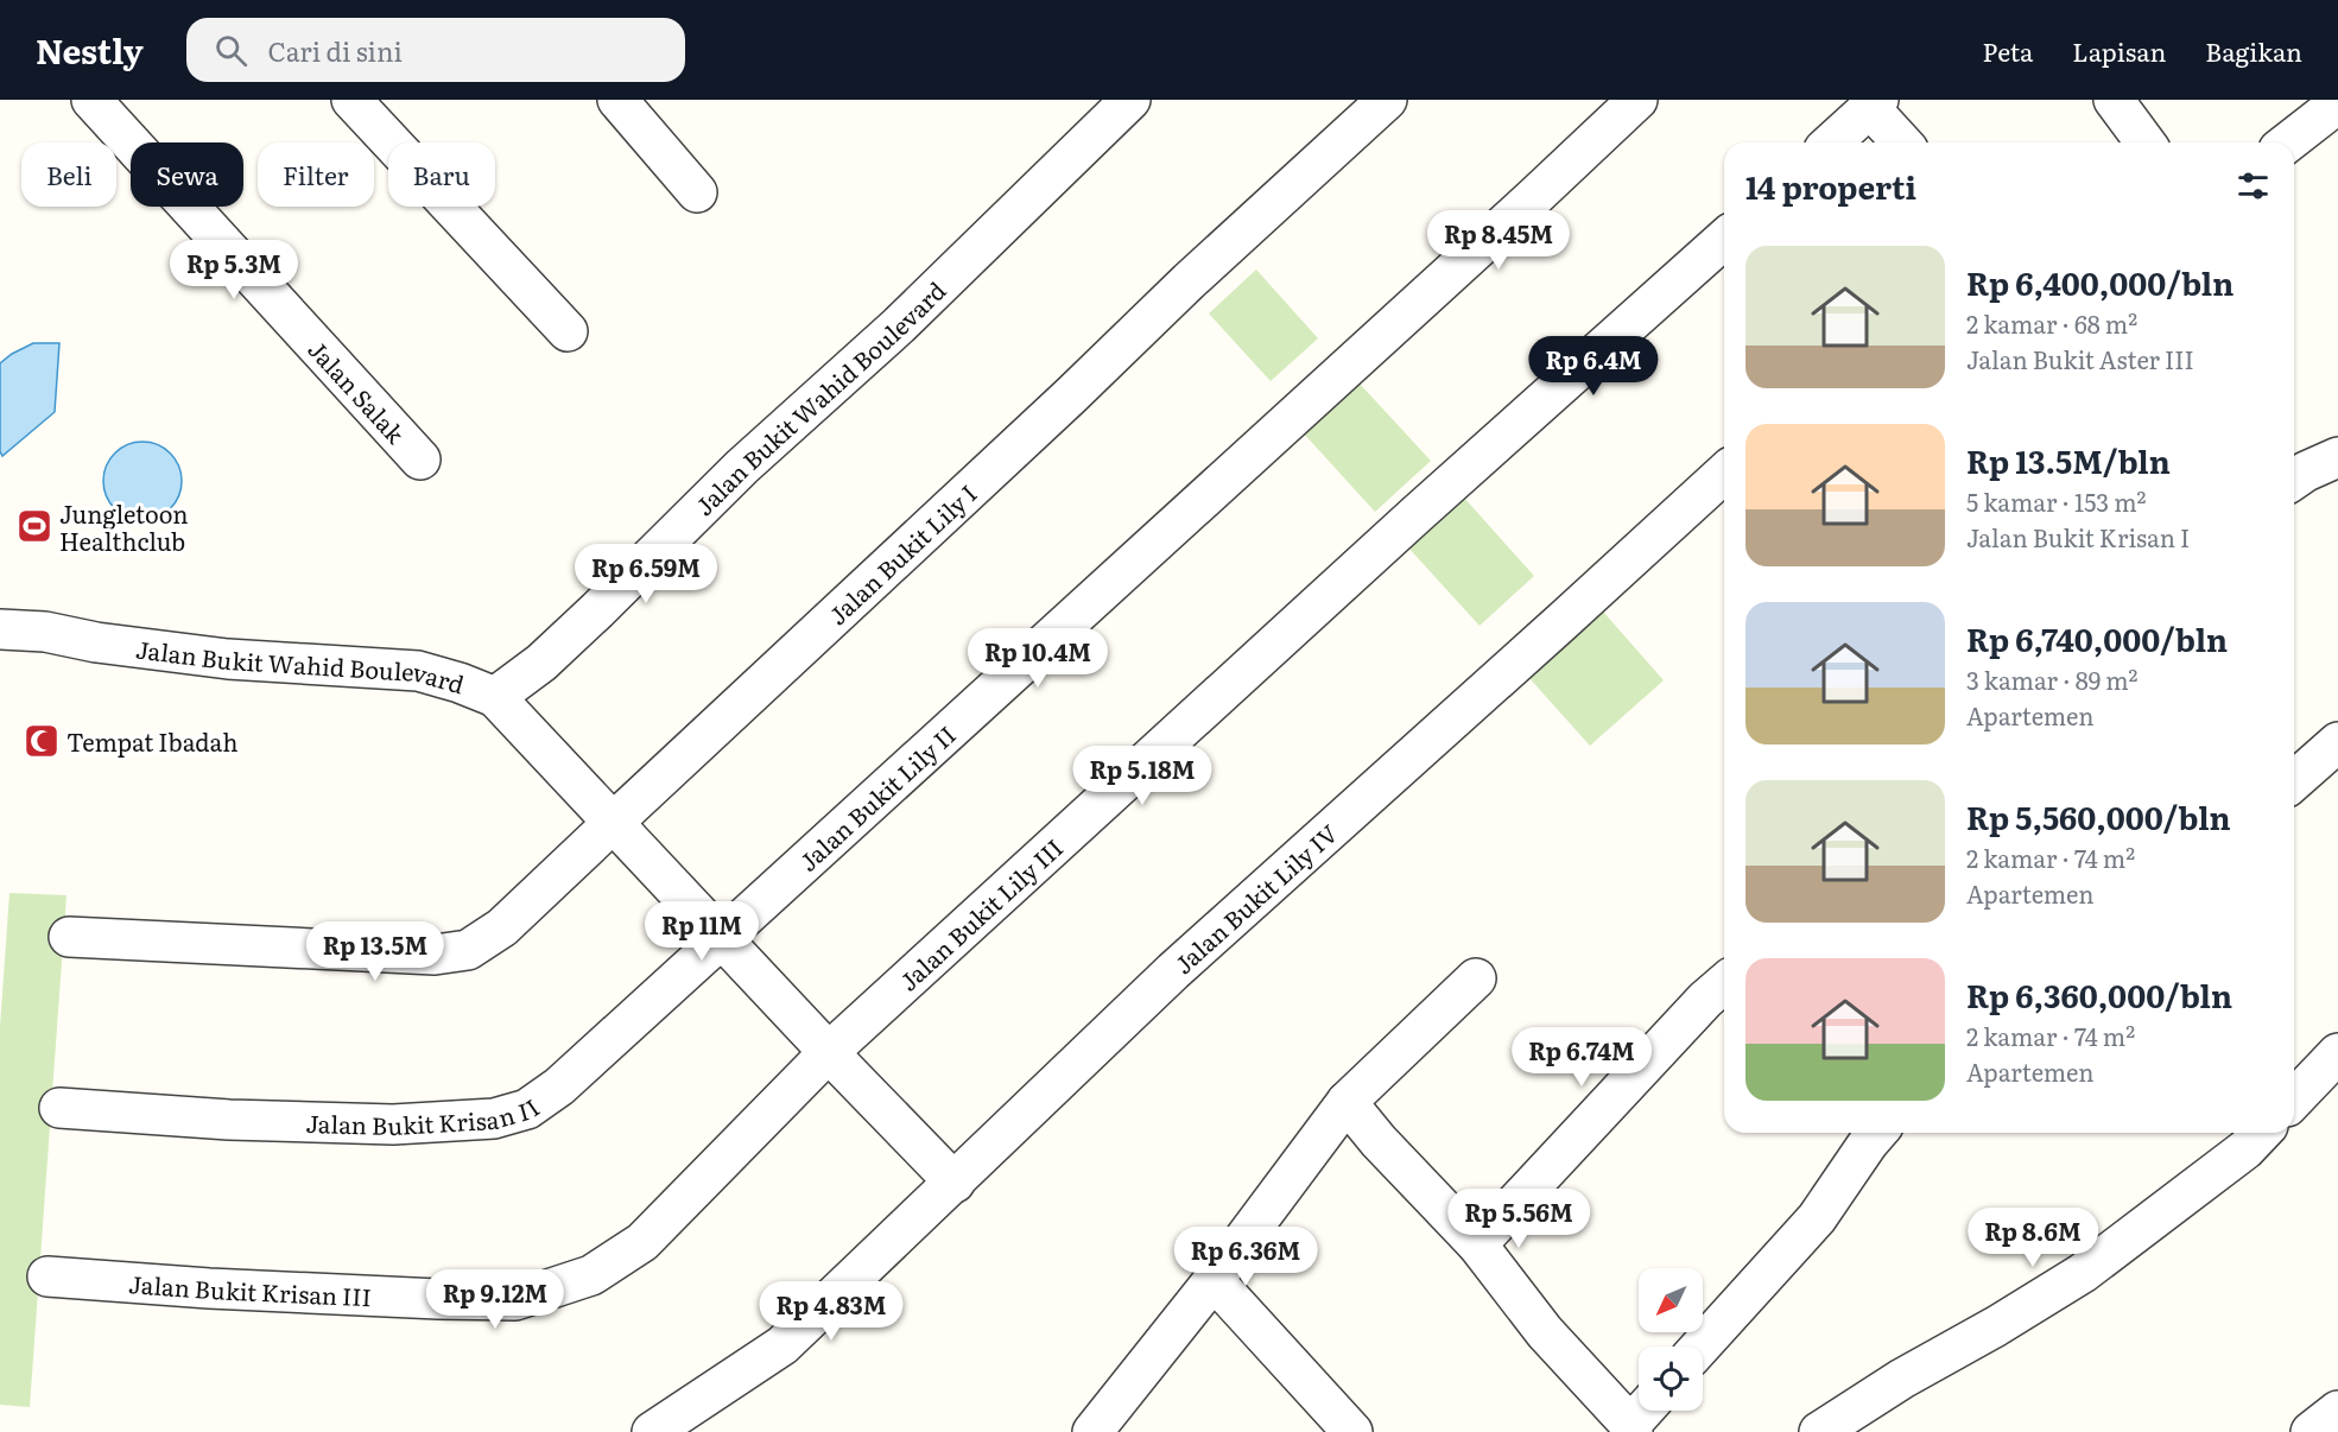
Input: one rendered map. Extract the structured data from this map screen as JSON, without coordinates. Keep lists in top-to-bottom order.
{
  "streets": {
    "street": [
      "Jalan Salak",
      "Jalan Bukit Wahid Boulevard",
      "Jalan Bukit Lily I",
      "Jalan Bukit Lily II",
      "Jalan Bukit Lily IV",
      "Jalan Bukit Lily III",
      "Jalan Bukit Krisan II",
      "Jalan Bukit Krisan III"
    ]
  },
  "crossings": [
    ["Jalan Bukit Lily II", "Jalan Bukit Krisan II"],
    ["Jalan Bukit Lily III", "Jalan Bukit Krisan III"]
  ],
  "places": {
    "sports": ["Jungletoon Healthclub"],
    "mosque": ["Tempat Ibadah"]
  },
  "north": "bottom left",
  "page": {
    "header": "Nestly",
    "search": "Cari di sini",
    "nav": ["Peta", "Lapisan", "Bagikan"],
    "chip": [
      "Beli",
      "Sewa",
      "Filter",
      "Baru"
    ],
    "heading": "14 properti",
    "price": [
      "Rp 8.45M",
      "Rp 5.3M",
      "Rp 6.4M",
      "Rp 6.59M",
      "Rp 10.4M",
      "Rp 5.18M",
      "Rp 11M",
      "Rp 13.5M",
      "Rp 6.74M",
      "Rp 5.56M",
      "Rp 8.6M",
      "Rp 6.36M",
      "Rp 9.12M",
      "Rp 4.83M"
    ],
    "list": [
      {
        "name": "Rp 6,400,000/bln",
        "note": "2 kamar · 68 m² · Jalan Bukit Aster III"
      },
      {
        "name": "Rp 13.5M/bln",
        "note": "5 kamar · 153 m² · Jalan Bukit Krisan I"
      },
      {
        "name": "Rp 6,740,000/bln",
        "note": "3 kamar · 89 m² · Apartemen"
      },
      {
        "name": "Rp 5,560,000/bln",
        "note": "2 kamar · 74 m² · Apartemen"
      },
      {
        "name": "Rp 6,360,000/bln",
        "note": "2 kamar · 74 m² · Apartemen"
      }
    ]
  }
}
